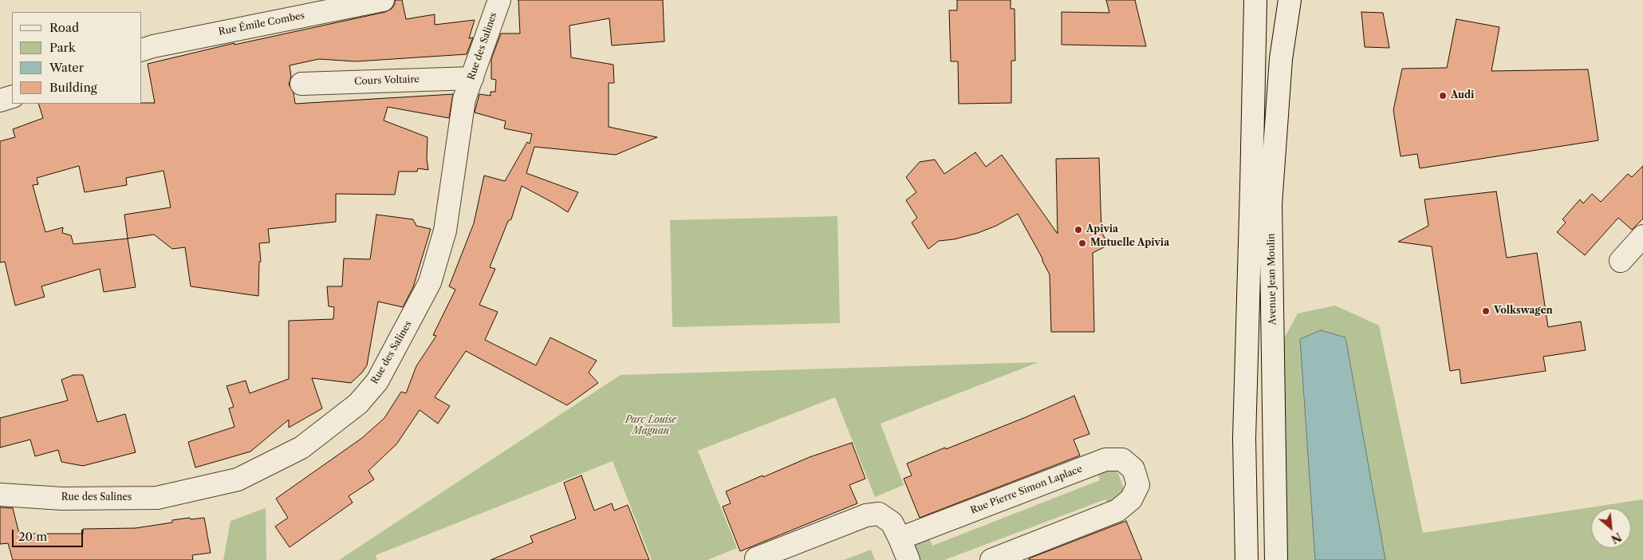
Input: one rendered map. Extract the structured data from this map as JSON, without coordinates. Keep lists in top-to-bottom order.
{
  "streets": {
    "street": [
      "Rue Émile Combes",
      "Rue des Salines",
      "Cours Voltaire",
      "Avenue Jean Moulin",
      "Rue Pierre Simon Laplace"
    ]
  },
  "crossings": [
    ["Rue des Salines", "Cours Voltaire"]
  ],
  "parks": ["Parc Louise Magnan"],
  "places": [
    "Audi",
    "Apivia",
    "Mutuelle Apivia",
    "Volkswagen"
  ],
  "legend": [
    "Road",
    "Park",
    "Water",
    "Building"
  ],
  "scale_bar": "20 m",
  "north": "bottom right"
}
